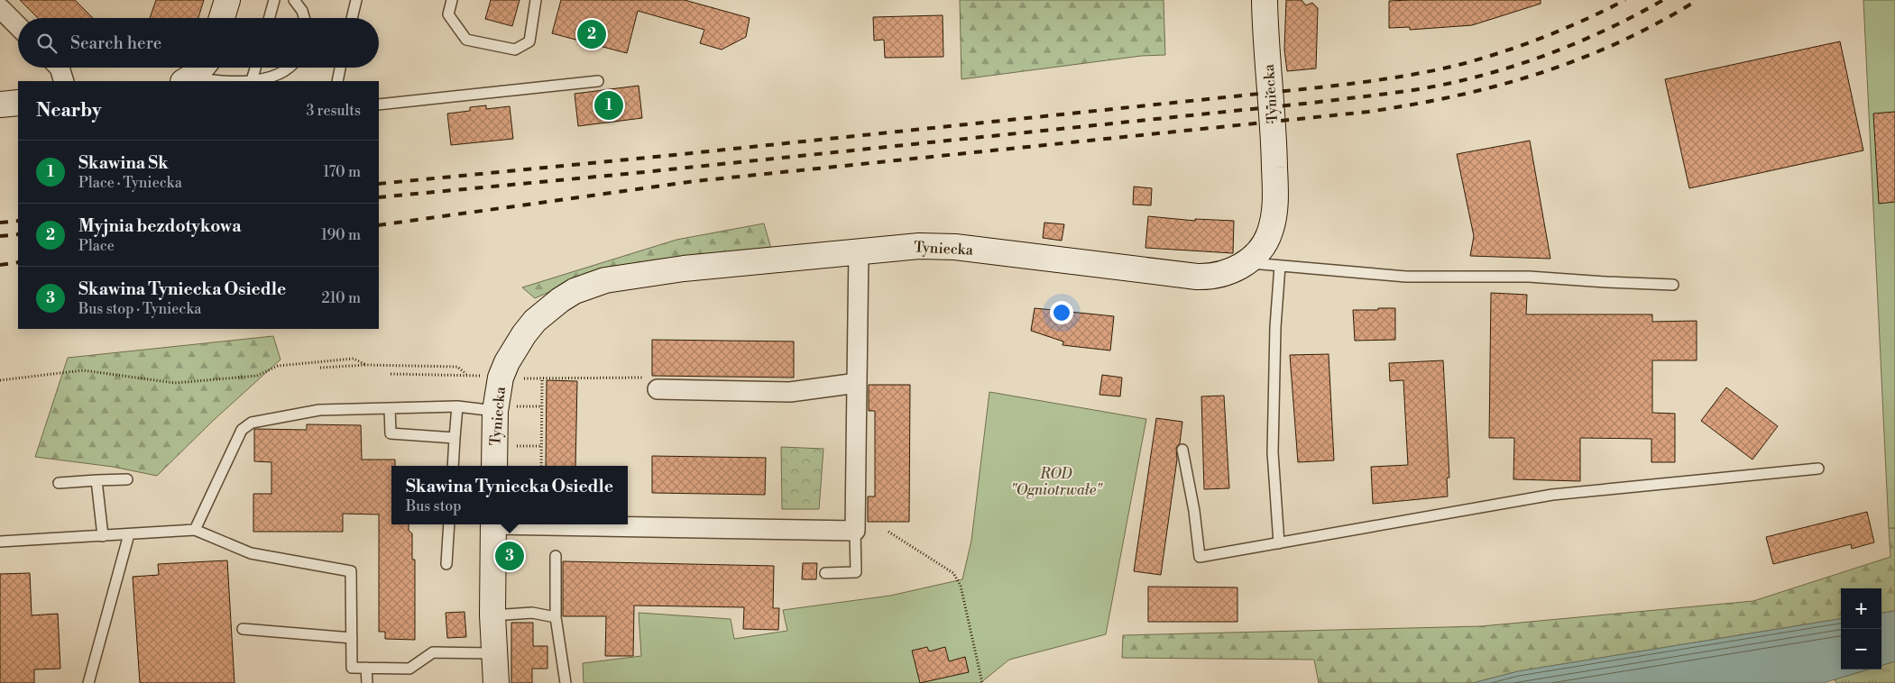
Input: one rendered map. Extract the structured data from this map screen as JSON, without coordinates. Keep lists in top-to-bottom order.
{
  "streets": {
    "street": ["Tyniecka"]
  },
  "parks": ["ROD \"Ogniotrwałe\""],
  "page": {
    "pins": ["2", "1", "3"],
    "search": "Search here",
    "heading": ["Nearby", "3 results"],
    "list": [
      {
        "mark": "1",
        "name": "Skawina Sk",
        "note": "Place · Tyniecka",
        "value": "170 m"
      },
      {
        "mark": "2",
        "name": "Myjnia bezdotykowa",
        "note": "Place",
        "value": "190 m"
      },
      {
        "mark": "3",
        "name": "Skawina Tyniecka Osiedle",
        "note": "Bus stop · Tyniecka",
        "value": "210 m"
      }
    ],
    "popup": ["Skawina Tyniecka Osiedle", "Bus stop"],
    "map_buttons": ["+", "−"]
  }
}
